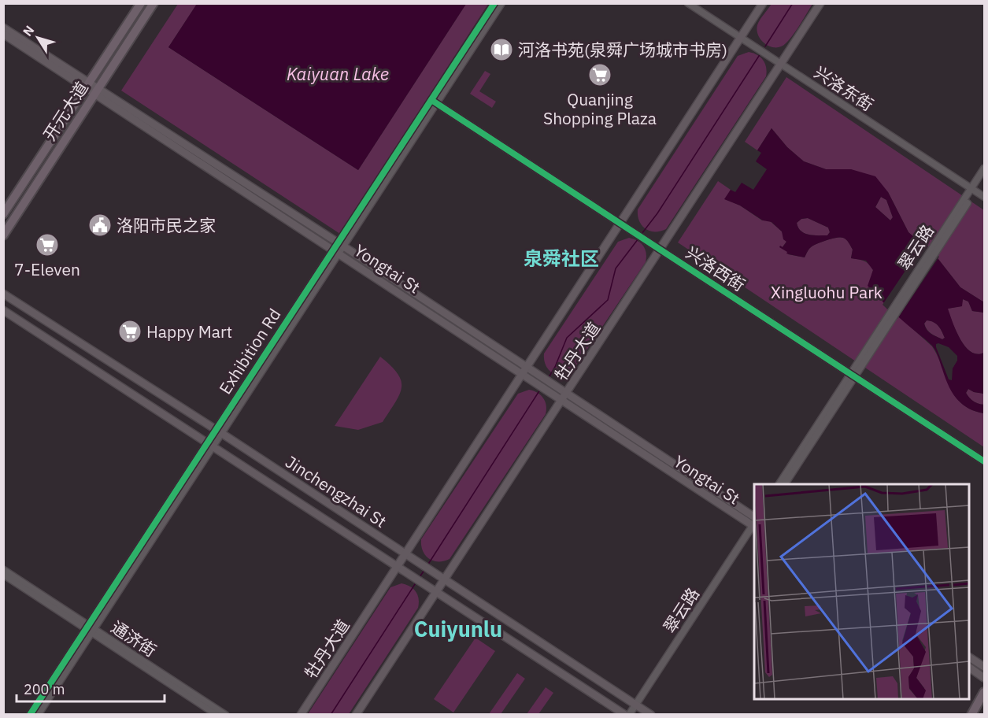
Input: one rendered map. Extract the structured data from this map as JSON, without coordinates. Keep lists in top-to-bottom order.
{
  "streets": {
    "main road": [
      "开元大道",
      "Yongtai St",
      "牡丹大道",
      "Jinchengzhai St"
    ],
    "street": [
      "兴洛东街",
      "翠云路",
      "兴洛西街",
      "Exhibition Rd",
      "通济街"
    ]
  },
  "crossings": [
    ["兴洛东街", "翠云路"],
    ["兴洛东街", "牡丹大道"],
    ["开元大道", "Yongtai St"],
    ["翠云路", "兴洛西街"],
    ["翠云路", "Jinchengzhai St"],
    ["Yongtai St", "Exhibition Rd"],
    ["Yongtai St", "牡丹大道"],
    ["兴洛西街", "Exhibition Rd"],
    ["兴洛西街", "牡丹大道"],
    ["Exhibition Rd", "Jinchengzhai St"],
    ["Exhibition Rd", "通济街"],
    ["牡丹大道", "Jinchengzhai St"]
  ],
  "districts": ["泉舜社区", "Cuiyunlu"],
  "water": ["Kaiyuan Lake"],
  "parks": ["Xingluohu Park"],
  "places": {
    "library": ["河洛书苑(泉舜广场城市书房)"],
    "supermarket": ["Quanjing Shopping Plaza", "7-Eleven", "Happy Mart"],
    "public building": ["洛阳市民之家"]
  },
  "scale_bar": "200 m",
  "north": "top left"
}
